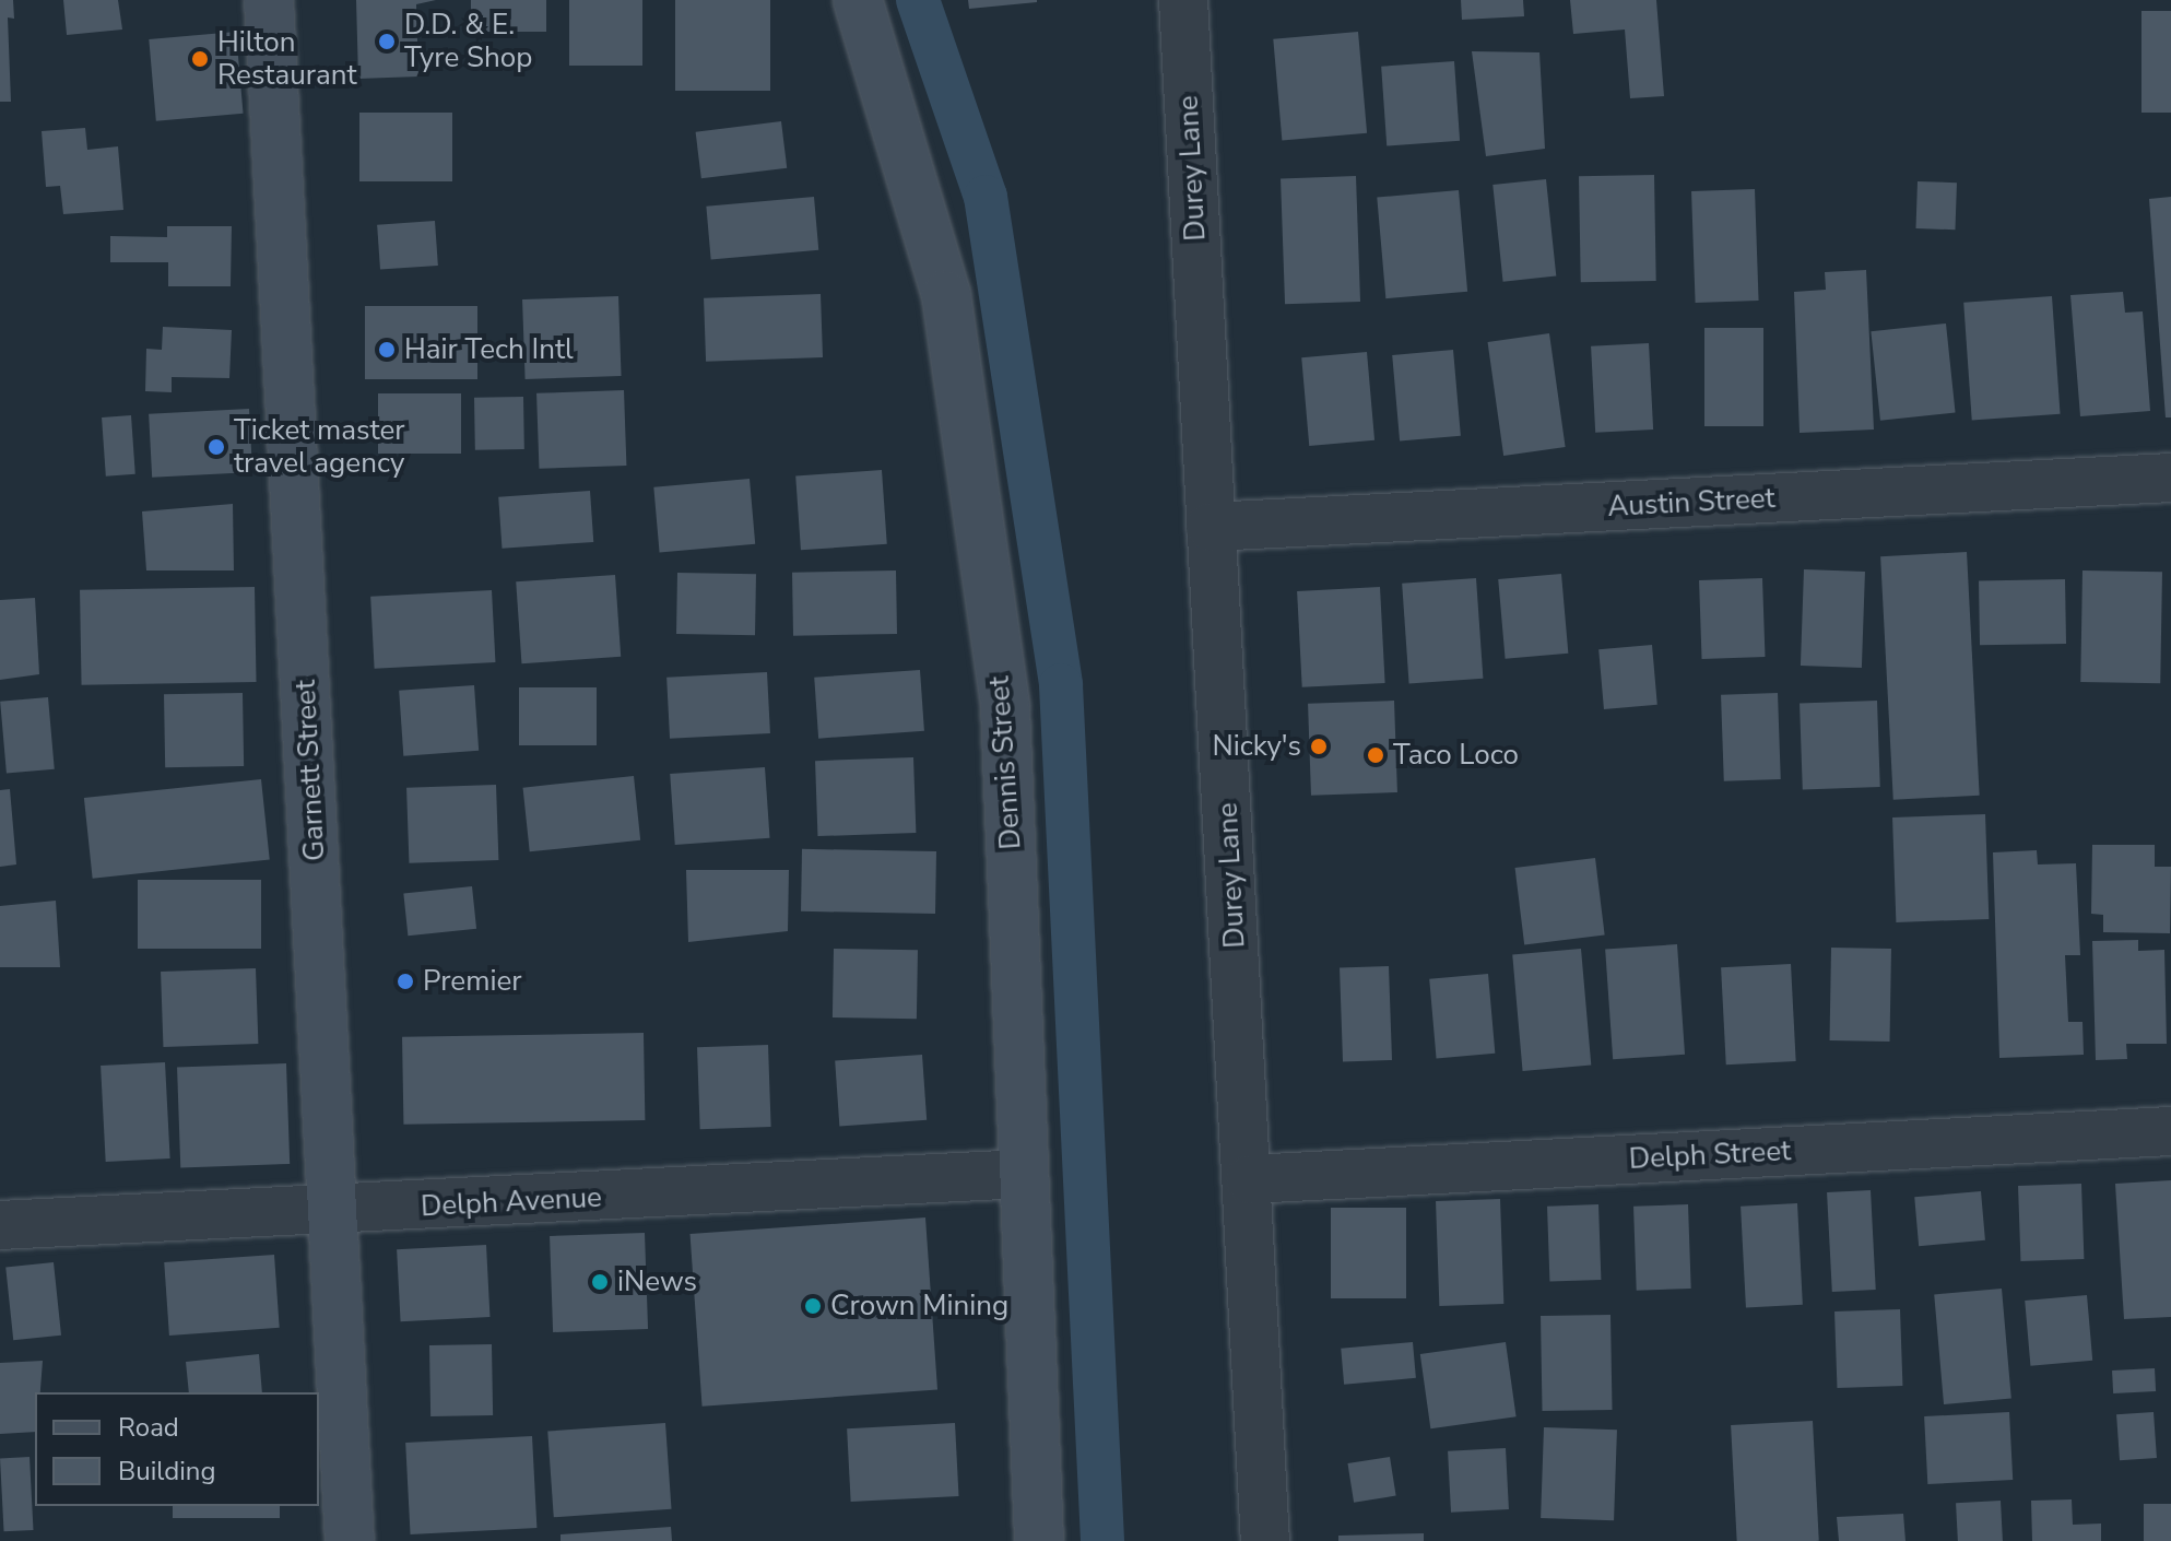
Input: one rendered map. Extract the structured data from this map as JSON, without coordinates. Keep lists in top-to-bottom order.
{
  "streets": {
    "street": [
      "Durey Lane",
      "Austin Street",
      "Dennis Street",
      "Garnett Street",
      "Delph Street",
      "Delph Avenue"
    ]
  },
  "crossings": [
    ["Durey Lane", "Austin Street"],
    ["Durey Lane", "Delph Street"],
    ["Dennis Street", "Delph Avenue"],
    ["Garnett Street", "Delph Avenue"]
  ],
  "places": [
    "D.D. & E. Tyre Shop",
    "Hilton Restaurant",
    "Hair Tech Intl",
    "Ticket master travel agency",
    "Nicky's",
    "Taco Loco",
    "Premier",
    "iNews",
    "Crown Mining"
  ],
  "legend": ["Road", "Building"]
}
